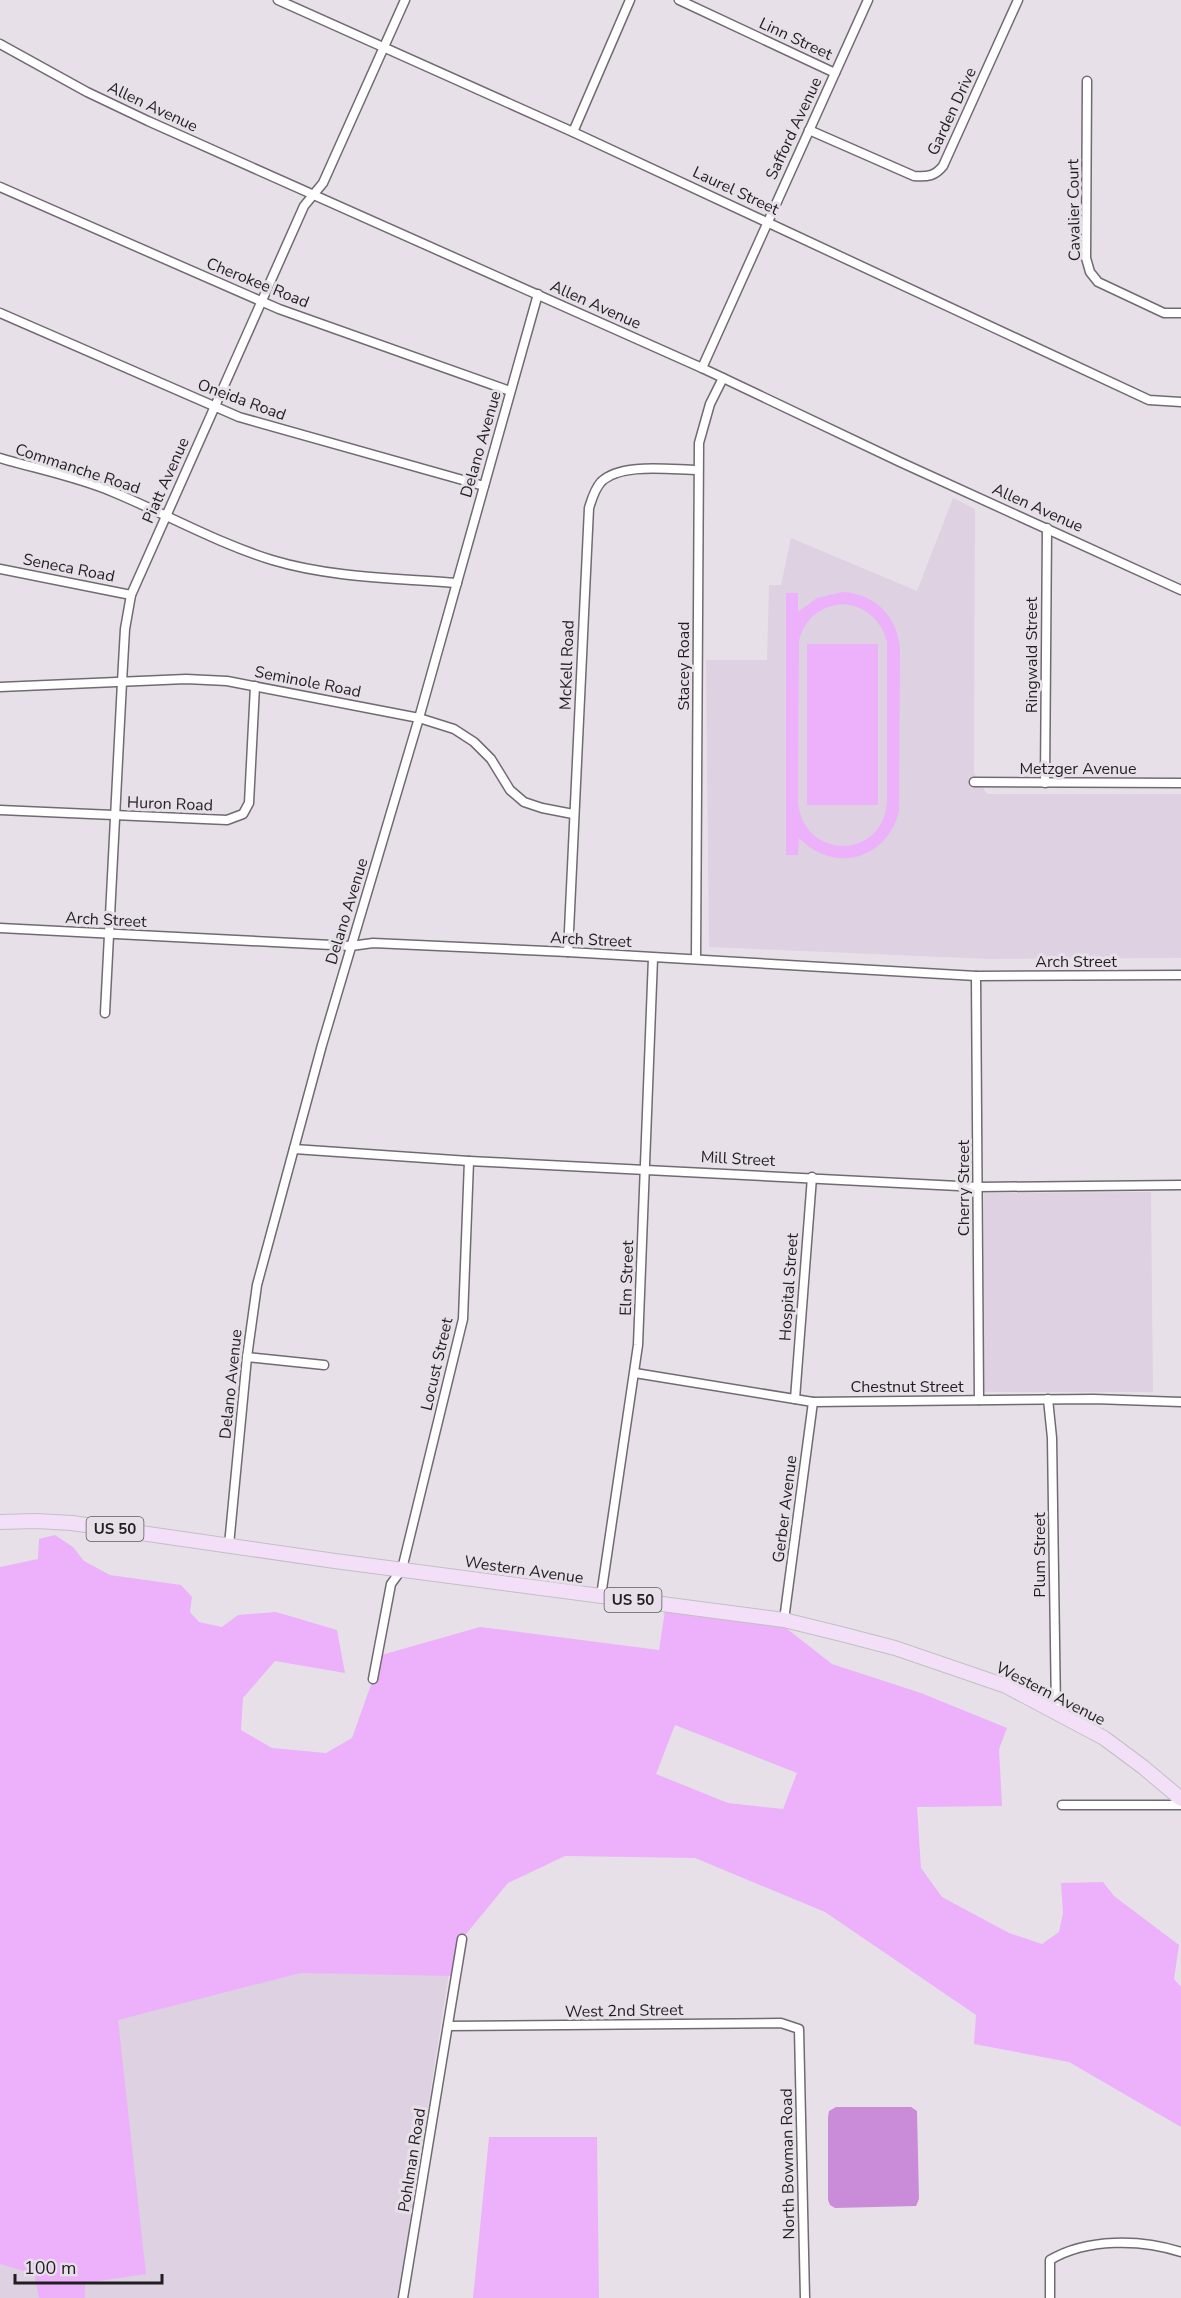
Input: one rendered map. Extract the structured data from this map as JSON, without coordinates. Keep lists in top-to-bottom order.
{
  "streets": {
    "main road": ["US 50", "Western Avenue"],
    "street": [
      "Linn Street",
      "Allen Avenue",
      "Garden Drive",
      "Safford Avenue",
      "Laurel Street",
      "Cavalier Court",
      "Cherokee Road",
      "Oneida Road",
      "Delano Avenue",
      "Commanche Road",
      "Piatt Avenue",
      "Seneca Road",
      "Ringwald Street",
      "McKell Road",
      "Stacey Road",
      "Seminole Road",
      "Metzger Avenue",
      "Huron Road",
      "Arch Street",
      "Mill Street",
      "Cherry Street",
      "Elm Street",
      "Hospital Street",
      "Locust Street",
      "Chestnut Street",
      "Gerber Avenue",
      "Plum Street",
      "West 2nd Street",
      "Pohlman Road",
      "North Bowman Road"
    ]
  },
  "crossings": [
    ["Linn Street", "Safford Avenue"],
    ["Allen Avenue", "Safford Avenue"],
    ["Allen Avenue", "Delano Avenue"],
    ["Allen Avenue", "Piatt Avenue"],
    ["Allen Avenue", "Ringwald Street"],
    ["Allen Avenue", "Stacey Road"],
    ["Garden Drive", "Safford Avenue"],
    ["Safford Avenue", "Laurel Street"],
    ["Laurel Street", "Piatt Avenue"],
    ["Cherokee Road", "Delano Avenue"],
    ["Cherokee Road", "Piatt Avenue"],
    ["Oneida Road", "Delano Avenue"],
    ["Oneida Road", "Piatt Avenue"],
    ["Delano Avenue", "Commanche Road"],
    ["Delano Avenue", "Seminole Road"],
    ["Delano Avenue", "Arch Street"],
    ["Delano Avenue", "Mill Street"],
    ["Delano Avenue", "Western Avenue"],
    ["Commanche Road", "Piatt Avenue"],
    ["Piatt Avenue", "Seneca Road"],
    ["Piatt Avenue", "Seminole Road"],
    ["Piatt Avenue", "Huron Road"],
    ["Piatt Avenue", "Arch Street"],
    ["Ringwald Street", "Metzger Avenue"],
    ["McKell Road", "Stacey Road"],
    ["McKell Road", "Seminole Road"],
    ["McKell Road", "Arch Street"],
    ["Stacey Road", "Arch Street"],
    ["Seminole Road", "Huron Road"],
    ["Arch Street", "Cherry Street"],
    ["Arch Street", "Elm Street"],
    ["Mill Street", "Cherry Street"],
    ["Mill Street", "Elm Street"],
    ["Mill Street", "Hospital Street"],
    ["Mill Street", "Locust Street"],
    ["Cherry Street", "Chestnut Street"],
    ["Elm Street", "Chestnut Street"],
    ["Elm Street", "Western Avenue"],
    ["Hospital Street", "Chestnut Street"],
    ["Locust Street", "Western Avenue"],
    ["Chestnut Street", "Gerber Avenue"],
    ["Chestnut Street", "Plum Street"],
    ["Gerber Avenue", "Western Avenue"],
    ["Plum Street", "Western Avenue"],
    ["West 2nd Street", "Pohlman Road"],
    ["West 2nd Street", "North Bowman Road"]
  ],
  "scale_bar": "100 m"
}
